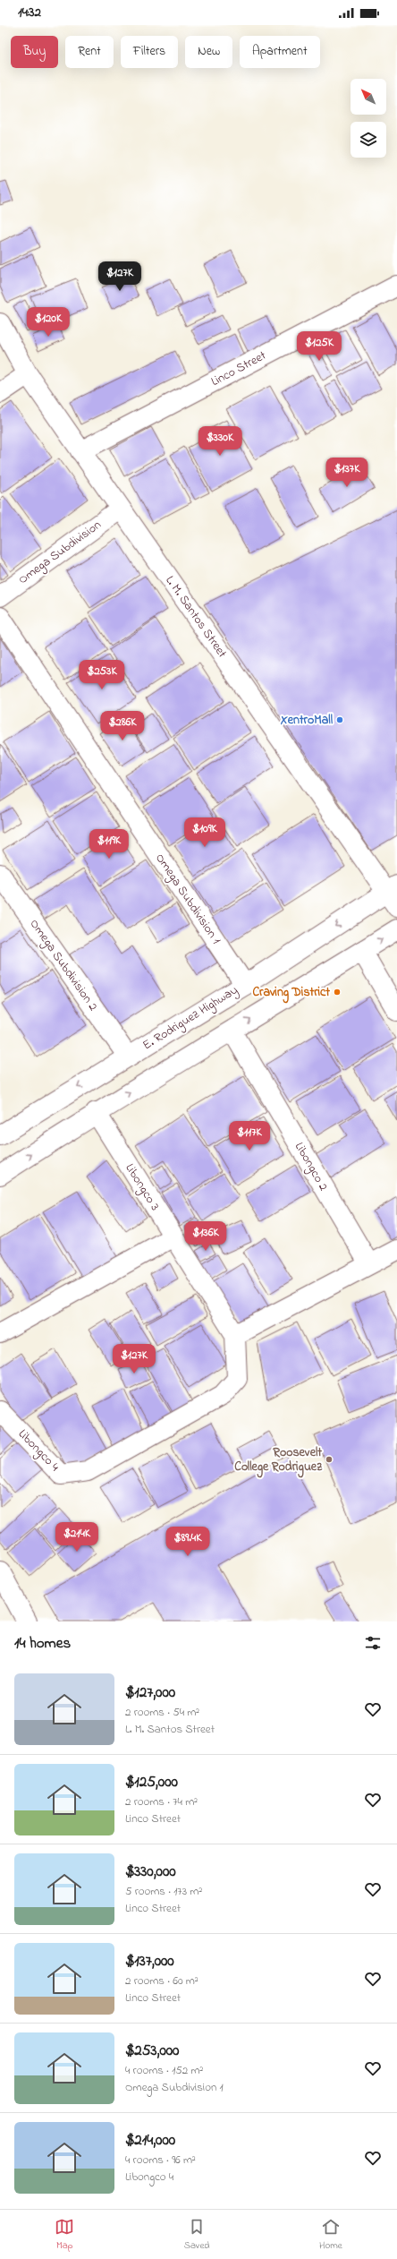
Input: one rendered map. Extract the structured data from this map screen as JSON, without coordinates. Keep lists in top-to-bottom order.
{
  "streets": {
    "street": [
      "Linco Street",
      "Omega Subdivision",
      "L. M. Santos Street",
      "Omega Subdivision 1",
      "Omega Subdivision 2",
      "E. Rodriguez Highway",
      "Libongco 2",
      "Libongco 3",
      "Libongco 4"
    ]
  },
  "crossings": [
    ["Linco Street", "L. M. Santos Street"],
    ["Omega Subdivision", "L. M. Santos Street"],
    ["L. M. Santos Street", "E. Rodriguez Highway"],
    ["Omega Subdivision 1", "E. Rodriguez Highway"],
    ["Omega Subdivision 2", "E. Rodriguez Highway"],
    ["Libongco 3", "Libongco 4"]
  ],
  "places": ["XentroMall", "Craving District", "Roosevelt College Rodriguez"],
  "north": "top left",
  "page": {
    "status": "14:32",
    "chip": [
      "Buy",
      "Rent",
      "Filters",
      "New",
      "Apartment"
    ],
    "price": [
      "$127K",
      "$120K",
      "$125K",
      "$330K",
      "$137K",
      "$253K",
      "$286K",
      "$109K",
      "$119K",
      "$117K",
      "$136K",
      "$127K",
      "$214K",
      "$89.4K"
    ],
    "heading": "14 homes",
    "list": [
      {
        "name": "$127,000",
        "note": "2 rooms · 54 m² · L. M. Santos Street"
      },
      {
        "name": "$125,000",
        "note": "2 rooms · 74 m² · Linco Street"
      },
      {
        "name": "$330,000",
        "note": "5 rooms · 173 m² · Linco Street"
      },
      {
        "name": "$137,000",
        "note": "2 rooms · 60 m² · Linco Street"
      },
      {
        "name": "$253,000",
        "note": "4 rooms · 152 m² · Omega Subdivision 1"
      },
      {
        "name": "$214,000",
        "note": "4 rooms · 96 m² · Libongco 4"
      }
    ],
    "tabs": ["Map", "Saved", "Home"]
  }
}
